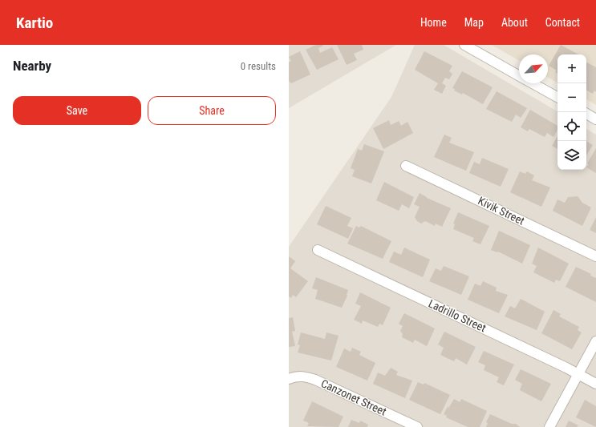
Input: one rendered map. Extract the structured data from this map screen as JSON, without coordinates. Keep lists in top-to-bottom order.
{
  "streets": {
    "street": ["Kivik Street", "Ladrillo Street", "Canzonet Street"]
  },
  "north": "top right",
  "page": {
    "header": "Kartio",
    "nav": [
      "Home",
      "Map",
      "About",
      "Contact"
    ],
    "heading": ["Nearby", "0 results"],
    "map_buttons": ["+", "−"],
    "buttons": ["Save", "Share"]
  }
}
